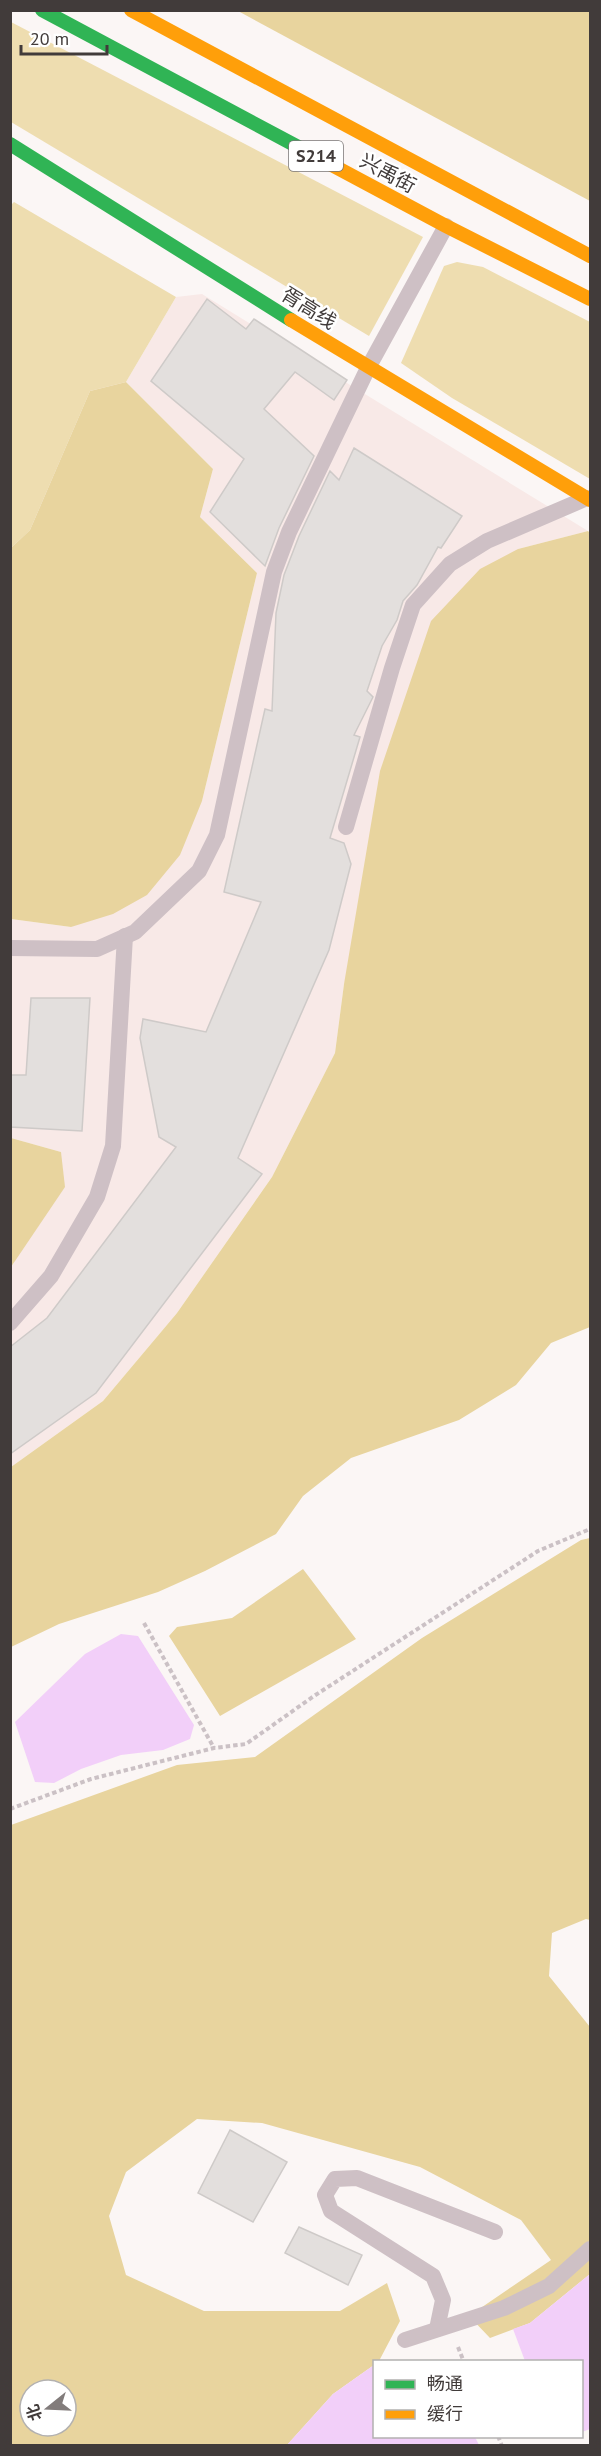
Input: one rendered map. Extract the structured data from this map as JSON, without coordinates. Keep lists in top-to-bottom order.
{
  "streets": {
    "main road": ["S214", "兴禹街", "胥高线"]
  },
  "legend": ["畅通", "缓行"],
  "scale_bar": "20 m",
  "north": "left"
}
